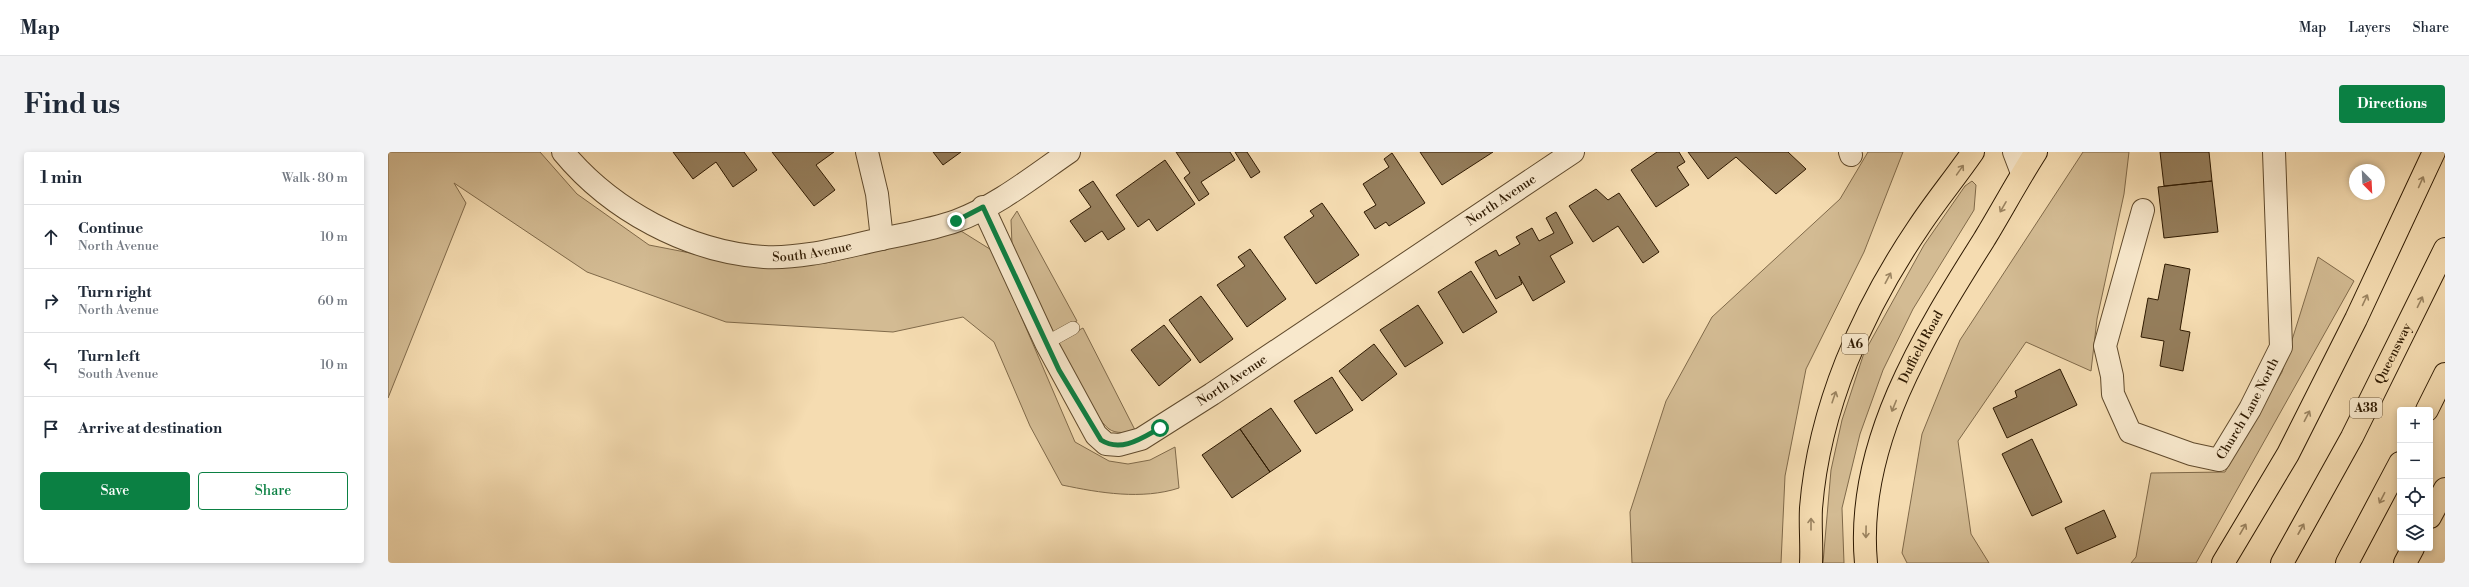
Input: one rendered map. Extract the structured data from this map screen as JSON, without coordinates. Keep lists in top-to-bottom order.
{
  "streets": {
    "main road": [
      "A6",
      "Duffield Road",
      "Queensway",
      "A38"
    ],
    "street": ["North Avenue", "South Avenue", "Church Lane North"]
  },
  "crossings": [
    ["North Avenue", "South Avenue"]
  ],
  "north": "bottom right",
  "page": {
    "header": "Map",
    "nav": ["Map", "Layers", "Share"],
    "buttons": [
      "Directions",
      ["Save", "Share"]
    ],
    "title": "Find us",
    "heading": ["1 min", "Walk · 80 m"],
    "list": [
      ["Continue", "North Avenue", "10 m"],
      ["Turn right", "North Avenue", "60 m"],
      ["Turn left", "South Avenue", "10 m"],
      "Arrive at destination"
    ],
    "map_buttons": ["+", "−"]
  }
}
